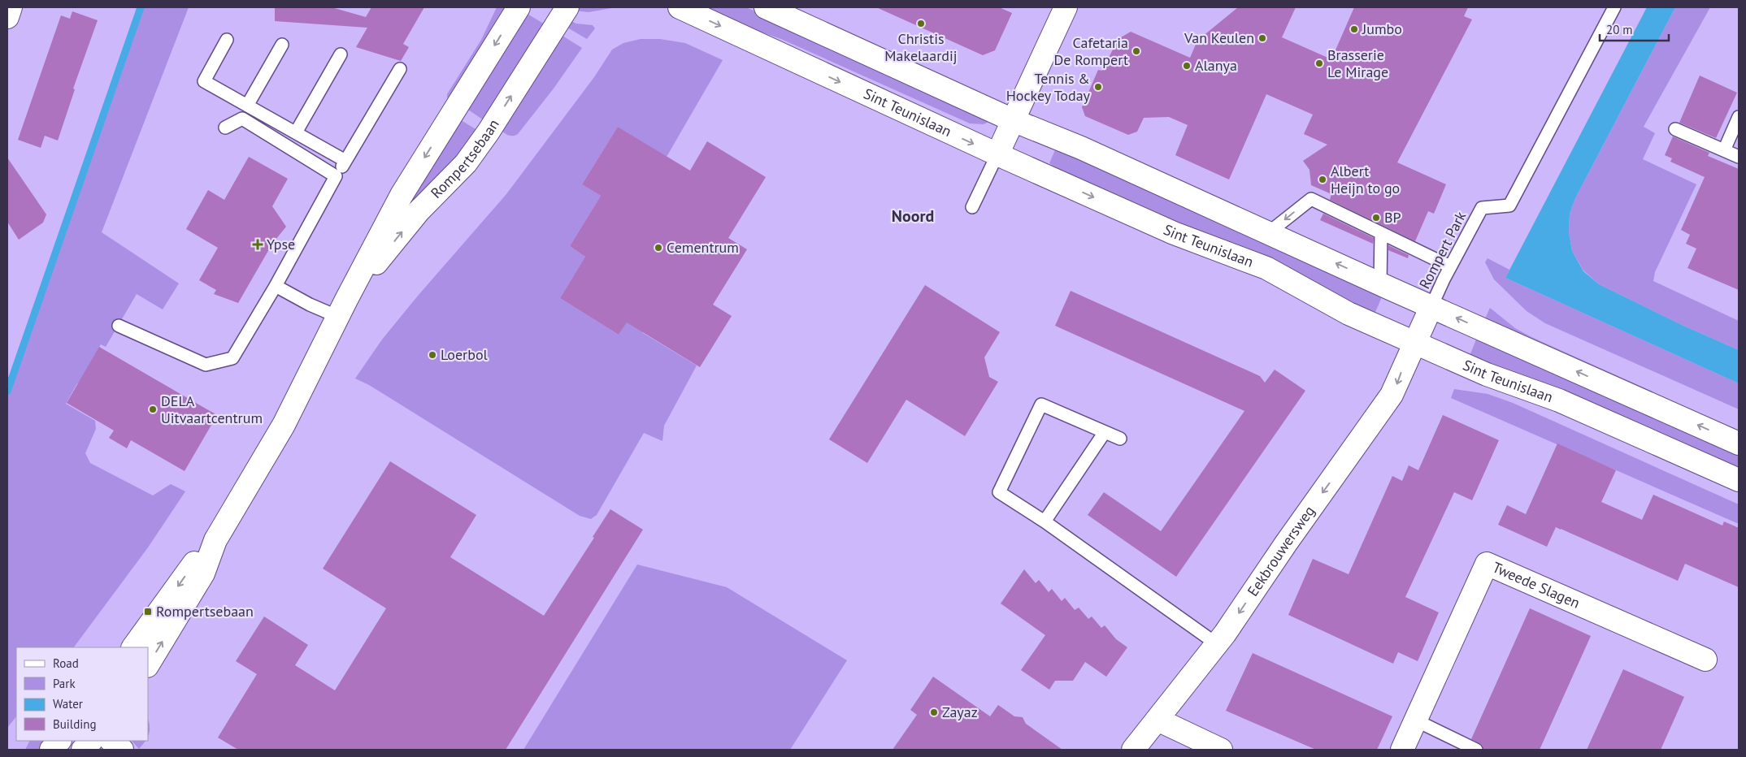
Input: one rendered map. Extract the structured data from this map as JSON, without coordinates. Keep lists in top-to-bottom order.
{
  "streets": {
    "street": [
      "Sint Teunislaan",
      "Rompertsebaan",
      "Eekbrouwersweg",
      "Tweede Slagen"
    ],
    "lane": ["Rompert Park"]
  },
  "crossings": [
    ["Sint Teunislaan", "Eekbrouwersweg"],
    ["Rompert Park", "Eekbrouwersweg"]
  ],
  "one_way": ["Eekbrouwersweg"],
  "districts": ["Noord"],
  "places": {
    "other": [
      "Christis Makelaardij",
      "Jumbo",
      "Van Keulen",
      "Cafetaria De Rompert",
      "Brasserie Le Mirage",
      "Alanya",
      "Tennis & Hockey Today",
      "Albert Heijn to go",
      "BP",
      "Cementrum",
      "Loerbol",
      "DELA Uitvaartcentrum",
      "Zayaz"
    ],
    "health": ["Ypse"],
    "transit": ["Rompertsebaan"]
  },
  "legend": [
    "Road",
    "Park",
    "Water",
    "Building"
  ],
  "scale_bar": "20 m"
}
